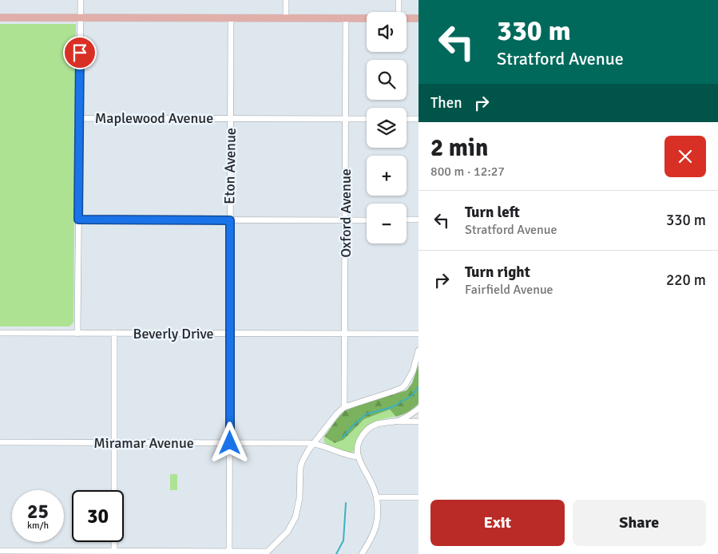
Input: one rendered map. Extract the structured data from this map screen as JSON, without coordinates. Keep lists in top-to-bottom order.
{
  "streets": {
    "street": [
      "Maplewood Avenue",
      "Eton Avenue",
      "Oxford Avenue",
      "Beverly Drive",
      "Miramar Avenue"
    ]
  },
  "crossings": [
    ["Maplewood Avenue", "Eton Avenue"],
    ["Maplewood Avenue", "Oxford Avenue"],
    ["Eton Avenue", "Beverly Drive"],
    ["Eton Avenue", "Miramar Avenue"],
    ["Oxford Avenue", "Beverly Drive"]
  ],
  "page": {
    "turn": ["330 m", "Stratford Avenue"],
    "map_buttons": ["+", "−"],
    "then": "Then",
    "heading": ["2 min", "800 m · 12:27"],
    "list": [
      {
        "name": "Turn left",
        "note": "Stratford Avenue",
        "value": "330 m"
      },
      {
        "name": "Turn right",
        "note": "Fairfield Avenue",
        "value": "220 m"
      }
    ],
    "speed": "25 km/h",
    "limit": "30",
    "buttons": ["Exit", "Share"]
  }
}
